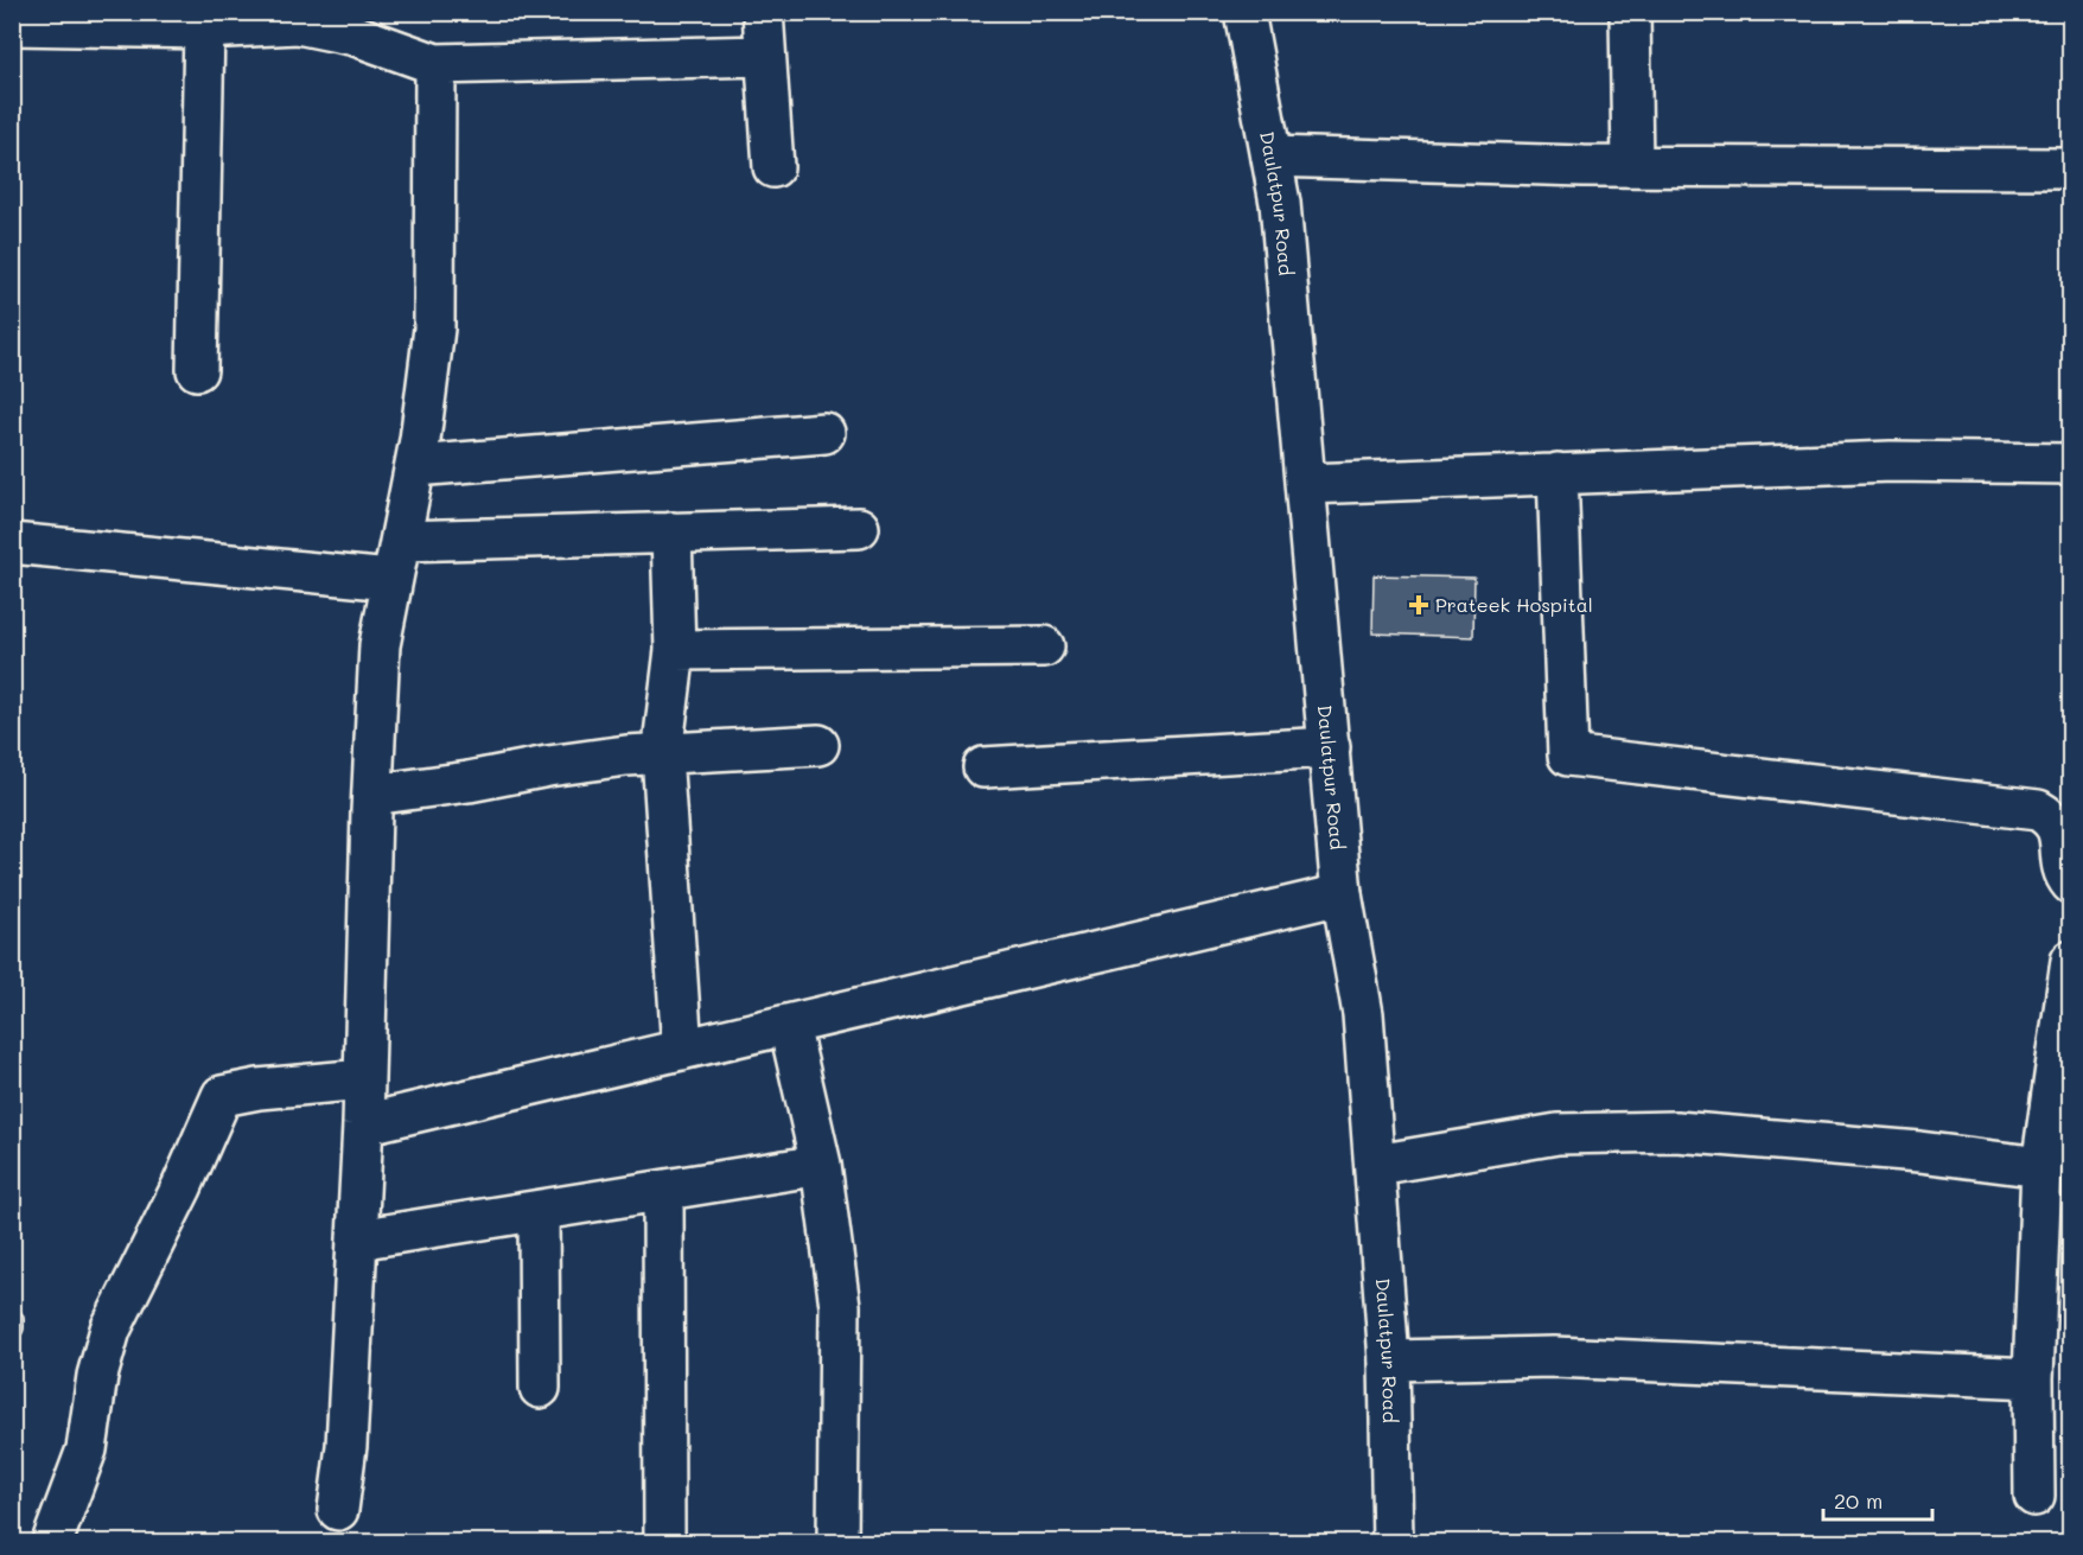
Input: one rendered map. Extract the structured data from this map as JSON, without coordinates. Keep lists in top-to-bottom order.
{
  "streets": {
    "street": ["Daulatpur Road"]
  },
  "places": {
    "health": ["Prateek Hospital"]
  },
  "scale_bar": "20 m"
}
